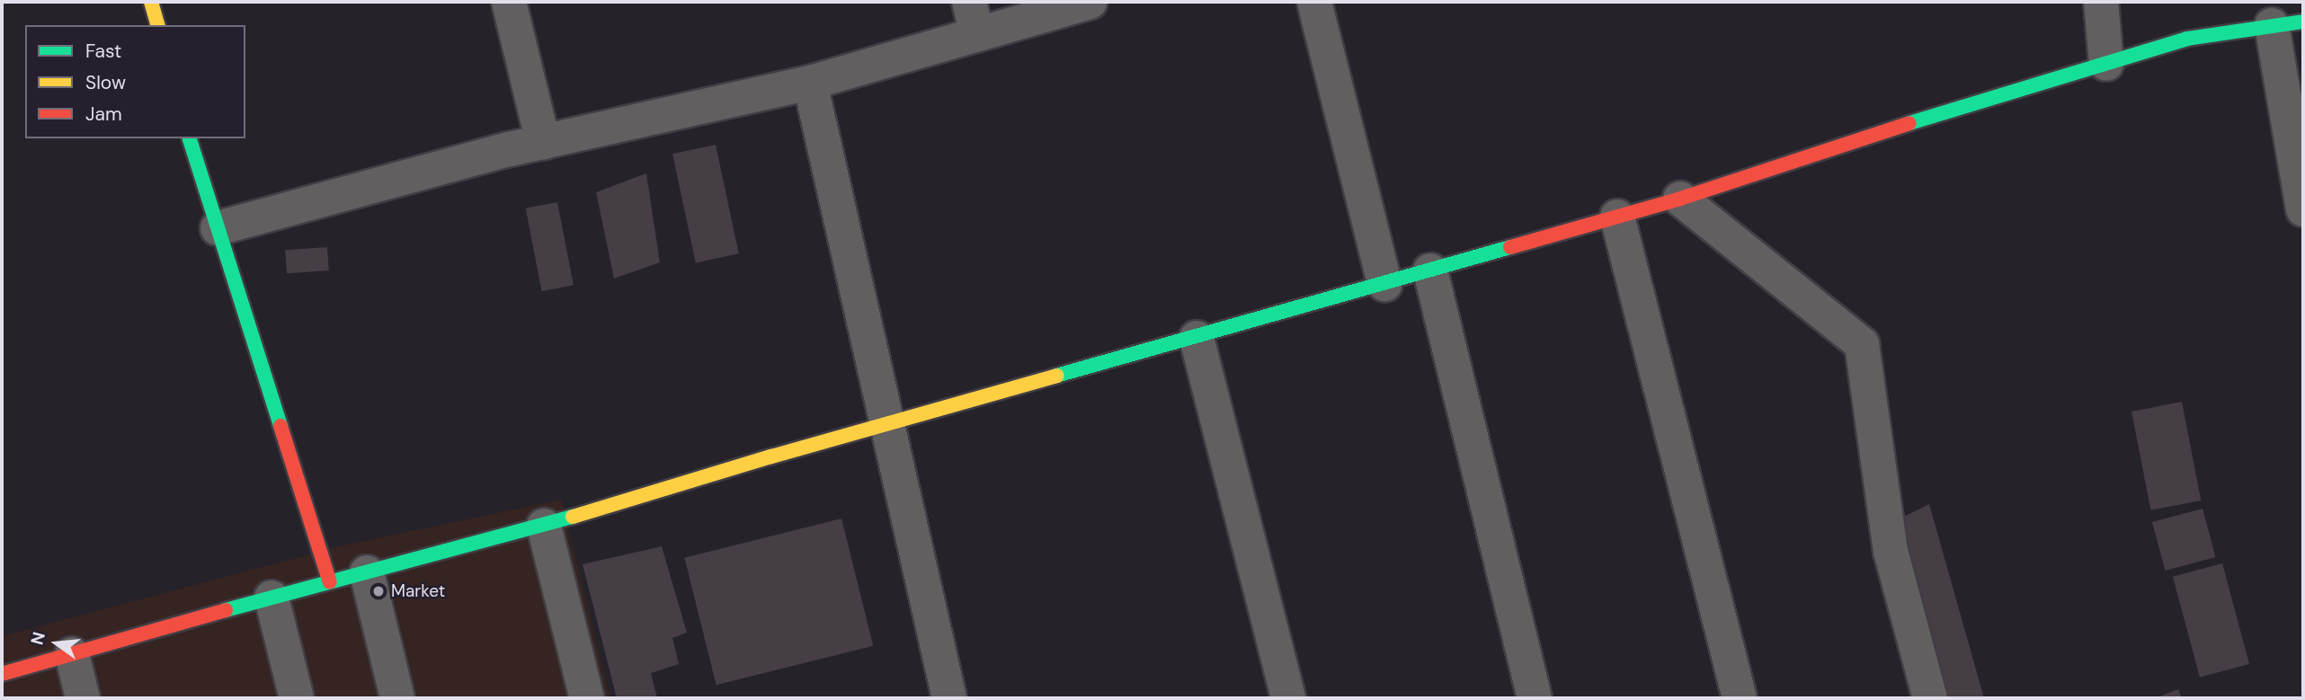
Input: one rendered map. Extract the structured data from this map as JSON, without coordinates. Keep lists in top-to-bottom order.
{
  "places": ["Market"],
  "legend": ["Fast", "Slow", "Jam"],
  "north": "left"
}
